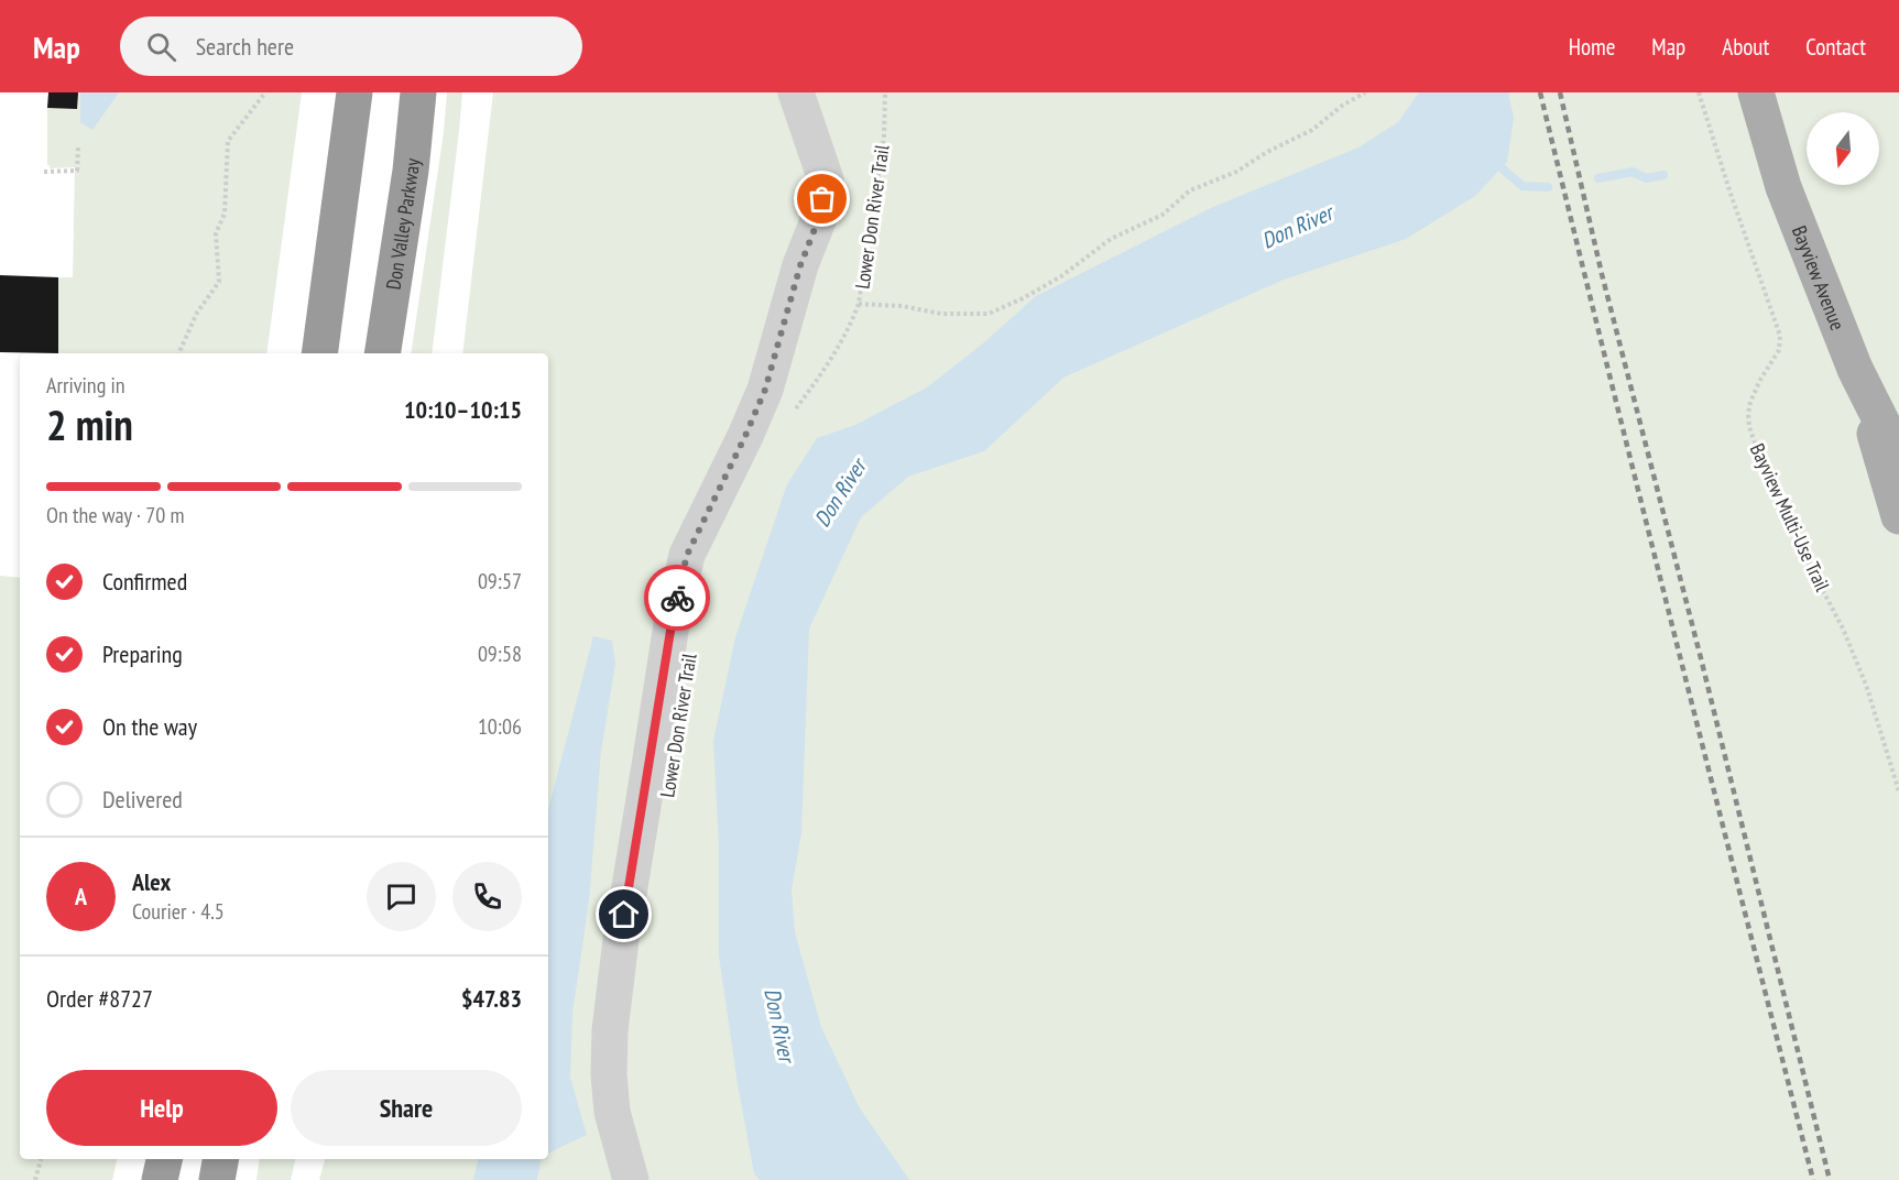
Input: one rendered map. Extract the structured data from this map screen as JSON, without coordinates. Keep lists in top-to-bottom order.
{
  "streets": {
    "highway": ["Don Valley Parkway"],
    "main road": ["Bayview Avenue"],
    "path": ["Lower Don River Trail", "Bayview Multi-Use Trail"]
  },
  "water": ["Don River"],
  "north": "bottom",
  "page": {
    "header": "Map",
    "search": "Search here",
    "nav": [
      "Home",
      "Map",
      "About",
      "Contact"
    ],
    "heading": ["2 min", "Arriving in", "10:10–10:15"],
    "panel": [
      "Alex",
      "Courier · 4.5",
      "Order #8727",
      "$47.83"
    ],
    "bar": "On the way · 70 m",
    "list": [
      ["Confirmed", "09:57"],
      ["Preparing", "09:58"],
      ["On the way", "10:06"],
      "Delivered"
    ],
    "round": "A",
    "buttons": ["Help", "Share"]
  }
}
